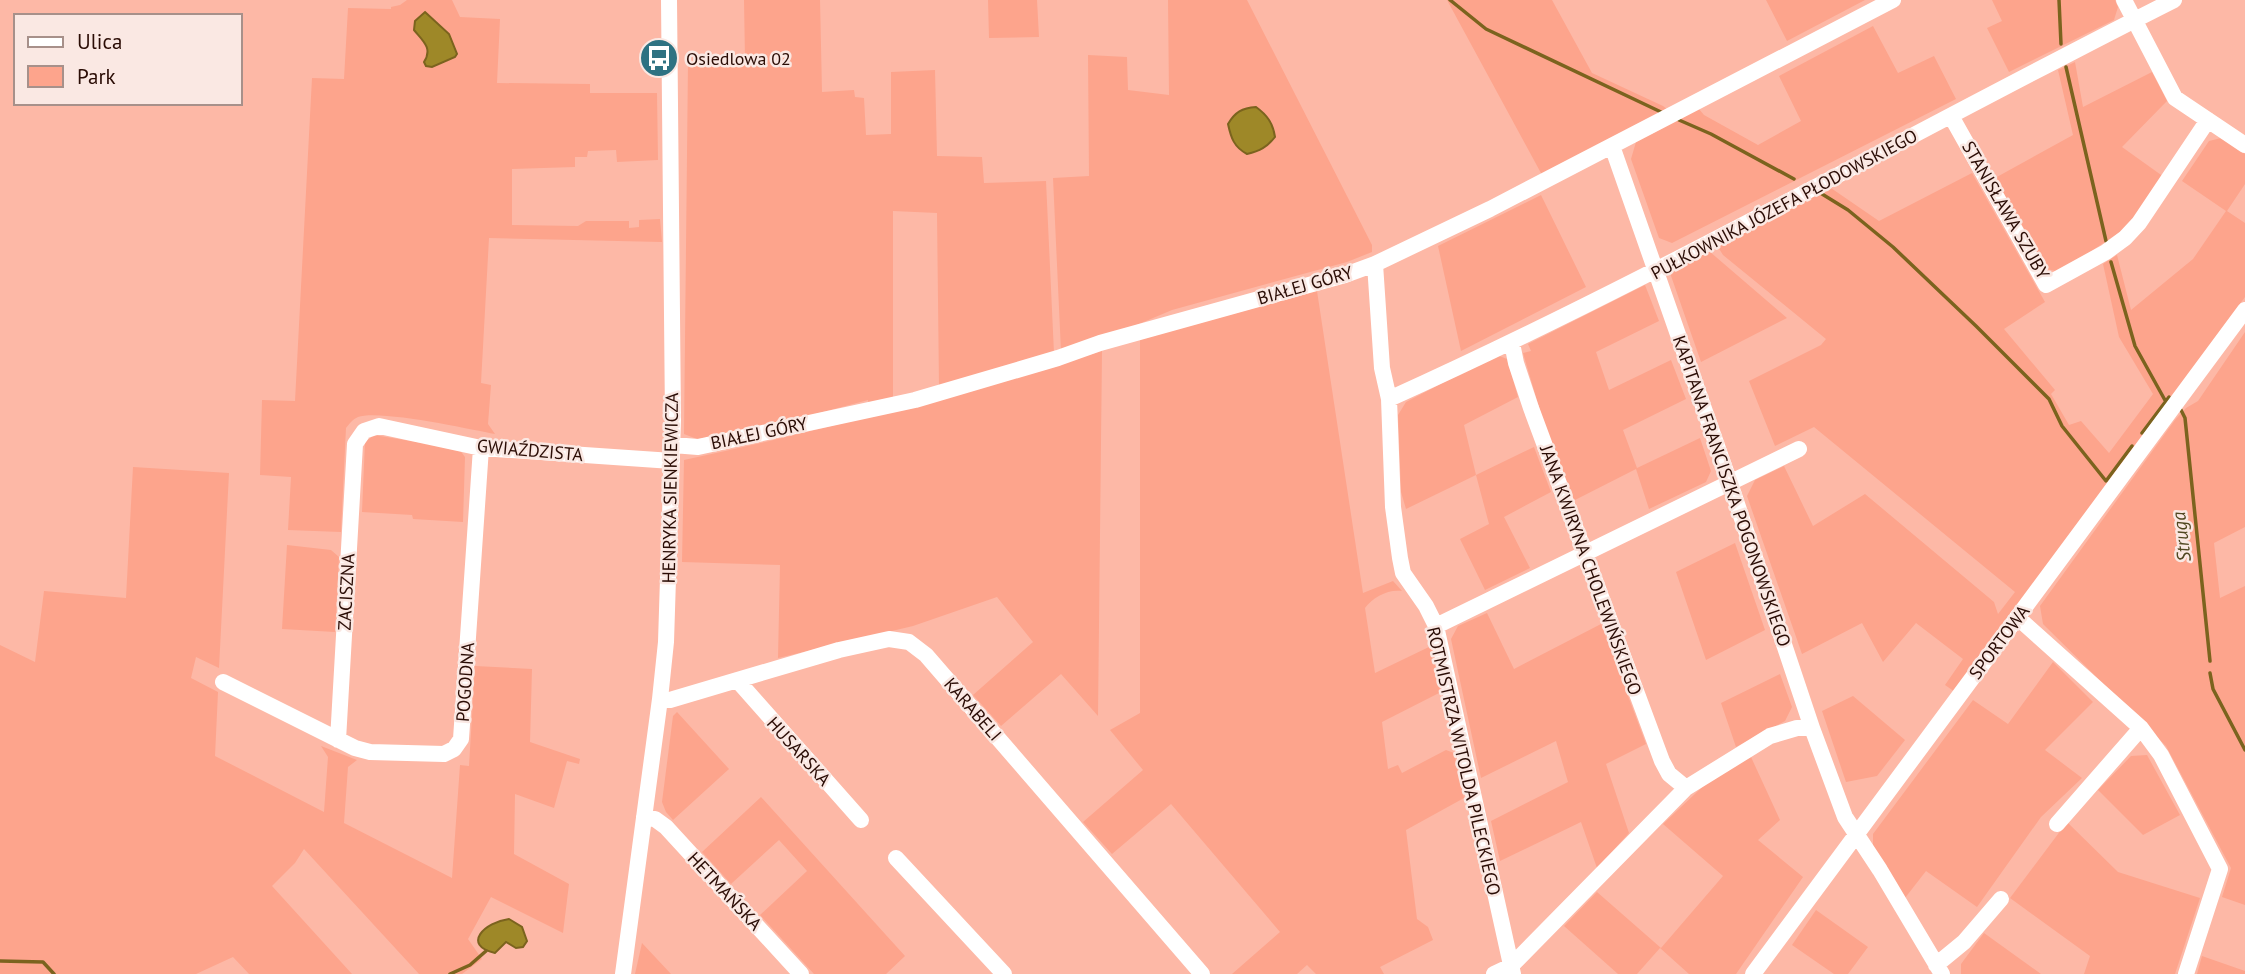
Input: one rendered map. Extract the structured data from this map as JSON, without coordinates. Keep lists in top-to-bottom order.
{
  "streets": {
    "street": [
      "PUŁKOWNIKA JÓZEFA PŁODOWSKIEGO",
      "STANISŁAWA SZUBY",
      "BIAŁEJ GÓRY",
      "GWIAŹDZISTA",
      "HENRYKA SIENKIEWICZA",
      "KAPITANA FRANCISZKA POGONOWSKIEGO",
      "JANA KWIRYNA CHOLEWIŃSKIEGO",
      "ZACISZNA",
      "SPORTOWA",
      "POGODNA",
      "KARABELI",
      "HUSARSKA",
      "ROTMISTRZA WITOLDA PILECKIEGO",
      "HETMAŃSKA"
    ]
  },
  "crossings": [
    ["PUŁKOWNIKA JÓZEFA PŁODOWSKIEGO", "STANISŁAWA SZUBY"],
    ["PUŁKOWNIKA JÓZEFA PŁODOWSKIEGO", "KAPITANA FRANCISZKA POGONOWSKIEGO"],
    ["PUŁKOWNIKA JÓZEFA PŁODOWSKIEGO", "JANA KWIRYNA CHOLEWIŃSKIEGO"],
    ["PUŁKOWNIKA JÓZEFA PŁODOWSKIEGO", "ROTMISTRZA WITOLDA PILECKIEGO"],
    ["BIAŁEJ GÓRY", "GWIAŹDZISTA"],
    ["BIAŁEJ GÓRY", "HENRYKA SIENKIEWICZA"],
    ["BIAŁEJ GÓRY", "KAPITANA FRANCISZKA POGONOWSKIEGO"],
    ["BIAŁEJ GÓRY", "ROTMISTRZA WITOLDA PILECKIEGO"],
    ["GWIAŹDZISTA", "HENRYKA SIENKIEWICZA"],
    ["GWIAŹDZISTA", "ZACISZNA"],
    ["GWIAŹDZISTA", "POGODNA"],
    ["HENRYKA SIENKIEWICZA", "KARABELI"],
    ["HENRYKA SIENKIEWICZA", "HETMAŃSKA"],
    ["KAPITANA FRANCISZKA POGONOWSKIEGO", "SPORTOWA"],
    ["ZACISZNA", "POGODNA"],
    ["KARABELI", "HUSARSKA"]
  ],
  "water": ["Struga"],
  "places": {
    "bus stop": ["Osiedlowa 02"]
  },
  "legend": ["Ulica", "Park"]
}
